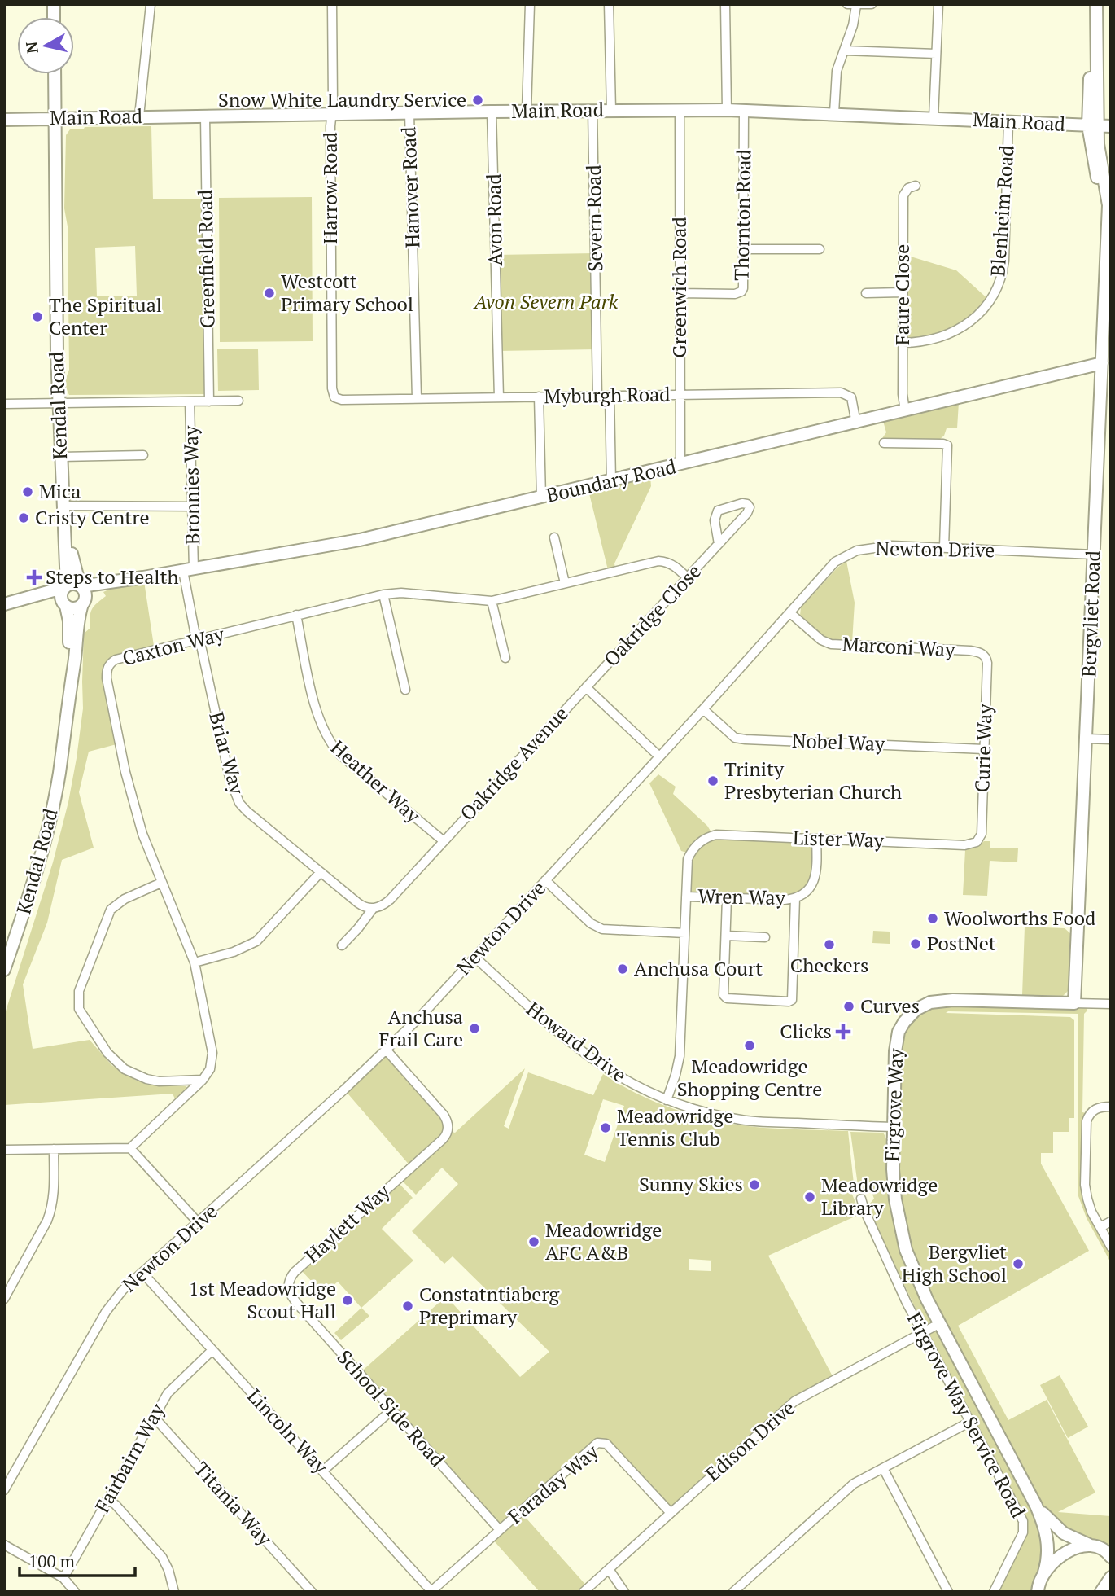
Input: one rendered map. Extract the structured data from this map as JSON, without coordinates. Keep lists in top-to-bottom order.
{
  "streets": {
    "street": [
      "Main Road",
      "Hanover Road",
      "Harrow Road",
      "Blenheim Road",
      "Thornton Road",
      "Severn Road",
      "Avon Road",
      "Greenfield Road",
      "Greenwich Road",
      "Faure Close",
      "Myburgh Road",
      "Kendal Road",
      "Boundary Road",
      "Bronnies Way",
      "Newton Drive",
      "Bergvliet Road",
      "Oakridge Close",
      "Caxton Way",
      "Marconi Way",
      "Nobel Way",
      "Curie Way",
      "Briar Way",
      "Oakridge Avenue",
      "Heather Way",
      "Lister Way",
      "Wren Way",
      "Howard Drive",
      "Firgrove Way",
      "Haylett Way",
      "School Side Road",
      "Firgrove Way Service Road",
      "Lincoln Way",
      "Edison Drive",
      "Fairbairn Way",
      "Faraday Way",
      "Titania Way"
    ]
  },
  "crossings": [
    ["Main Road", "Hanover Road"],
    ["Main Road", "Harrow Road"],
    ["Main Road", "Blenheim Road"],
    ["Main Road", "Thornton Road"],
    ["Main Road", "Severn Road"],
    ["Main Road", "Avon Road"],
    ["Main Road", "Greenfield Road"],
    ["Main Road", "Greenwich Road"],
    ["Main Road", "Kendal Road"],
    ["Main Road", "Bergvliet Road"],
    ["Hanover Road", "Myburgh Road"],
    ["Harrow Road", "Myburgh Road"],
    ["Blenheim Road", "Faure Close"],
    ["Thornton Road", "Greenwich Road"],
    ["Severn Road", "Myburgh Road"],
    ["Avon Road", "Myburgh Road"],
    ["Greenwich Road", "Myburgh Road"],
    ["Greenwich Road", "Boundary Road"],
    ["Faure Close", "Boundary Road"],
    ["Myburgh Road", "Boundary Road"],
    ["Kendal Road", "Boundary Road"],
    ["Boundary Road", "Bronnies Way"],
    ["Boundary Road", "Bergvliet Road"],
    ["Boundary Road", "Briar Way"],
    ["Bronnies Way", "Briar Way"],
    ["Newton Drive", "Bergvliet Road"],
    ["Newton Drive", "Marconi Way"],
    ["Newton Drive", "Nobel Way"],
    ["Newton Drive", "Howard Drive"],
    ["Newton Drive", "Haylett Way"],
    ["Newton Drive", "Lincoln Way"],
    ["Bergvliet Road", "Firgrove Way"],
    ["Oakridge Close", "Caxton Way"],
    ["Oakridge Close", "Oakridge Avenue"],
    ["Caxton Way", "Briar Way"],
    ["Caxton Way", "Heather Way"],
    ["Marconi Way", "Curie Way"],
    ["Nobel Way", "Curie Way"],
    ["Curie Way", "Lister Way"],
    ["Briar Way", "Oakridge Avenue"],
    ["Oakridge Avenue", "Heather Way"],
    ["Lister Way", "Wren Way"],
    ["Wren Way", "Howard Drive"],
    ["Howard Drive", "Firgrove Way"],
    ["Firgrove Way", "Edison Drive"],
    ["Haylett Way", "School Side Road"],
    ["School Side Road", "Faraday Way"],
    ["Firgrove Way Service Road", "Edison Drive"],
    ["Lincoln Way", "Fairbairn Way"],
    ["Lincoln Way", "Faraday Way"],
    ["Edison Drive", "Faraday Way"],
    ["Fairbairn Way", "Titania Way"]
  ],
  "parks": ["Avon Severn Park"],
  "places": {
    "other": [
      "Snow White Laundry Service",
      "Westcott Primary School",
      "The Spiritual Center",
      "Mica",
      "Cristy Centre",
      "Trinity Presbyterian Church",
      "Woolworths Food",
      "PostNet",
      "Checkers",
      "Anchusa Court",
      "Curves",
      "Anchusa Frail Care",
      "Meadowridge Shopping Centre",
      "Meadowridge Tennis Club",
      "Sunny Skies",
      "Meadowridge Library",
      "Meadowridge AFC A&B",
      "Bergvliet High School",
      "1st Meadowridge Scout Hall",
      "Constatntiaberg Preprimary"
    ],
    "health": ["Steps to Health", "Clicks"]
  },
  "scale_bar": "100 m",
  "north": "left"
}
